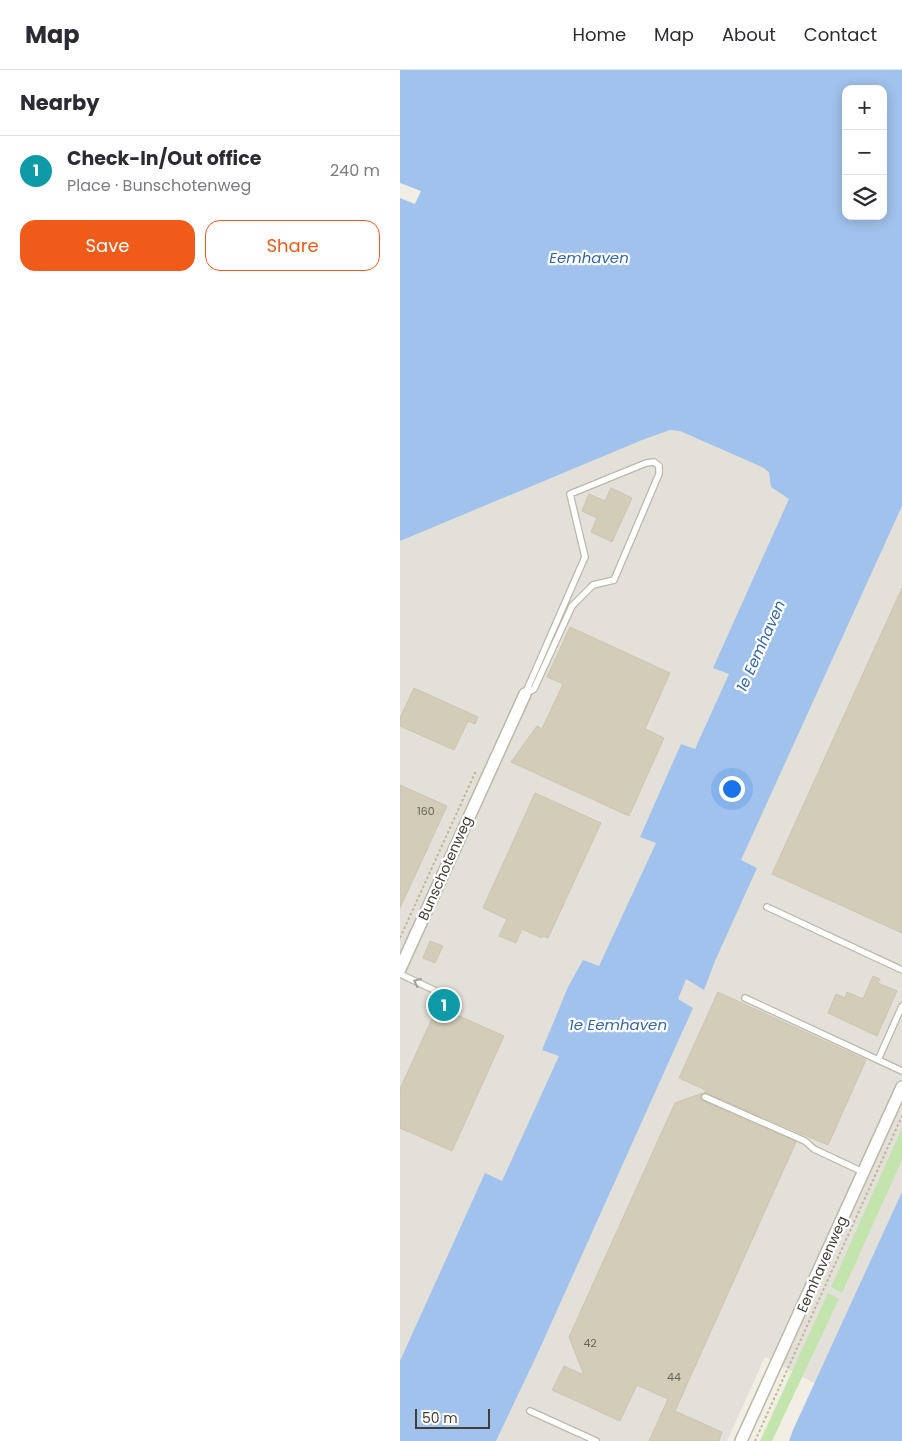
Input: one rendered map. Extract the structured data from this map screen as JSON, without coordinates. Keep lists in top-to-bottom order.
{
  "streets": {
    "street": ["Bunschotenweg", "Eemhavenweg"]
  },
  "water": ["Eemhaven", "1e Eemhaven"],
  "house_numbers": ["160", "42", "44"],
  "scale_bar": "50 m",
  "page": {
    "header": "Map",
    "nav": [
      "Home",
      "Map",
      "About",
      "Contact"
    ],
    "heading": "Nearby",
    "map_buttons": ["+", "−"],
    "list": [
      {
        "mark": "1",
        "name": "Check-In/Out office",
        "note": "Place · Bunschotenweg",
        "value": "240 m"
      }
    ],
    "buttons": ["Save", "Share"],
    "pins": "1",
    "scale": "50 m"
  }
}
